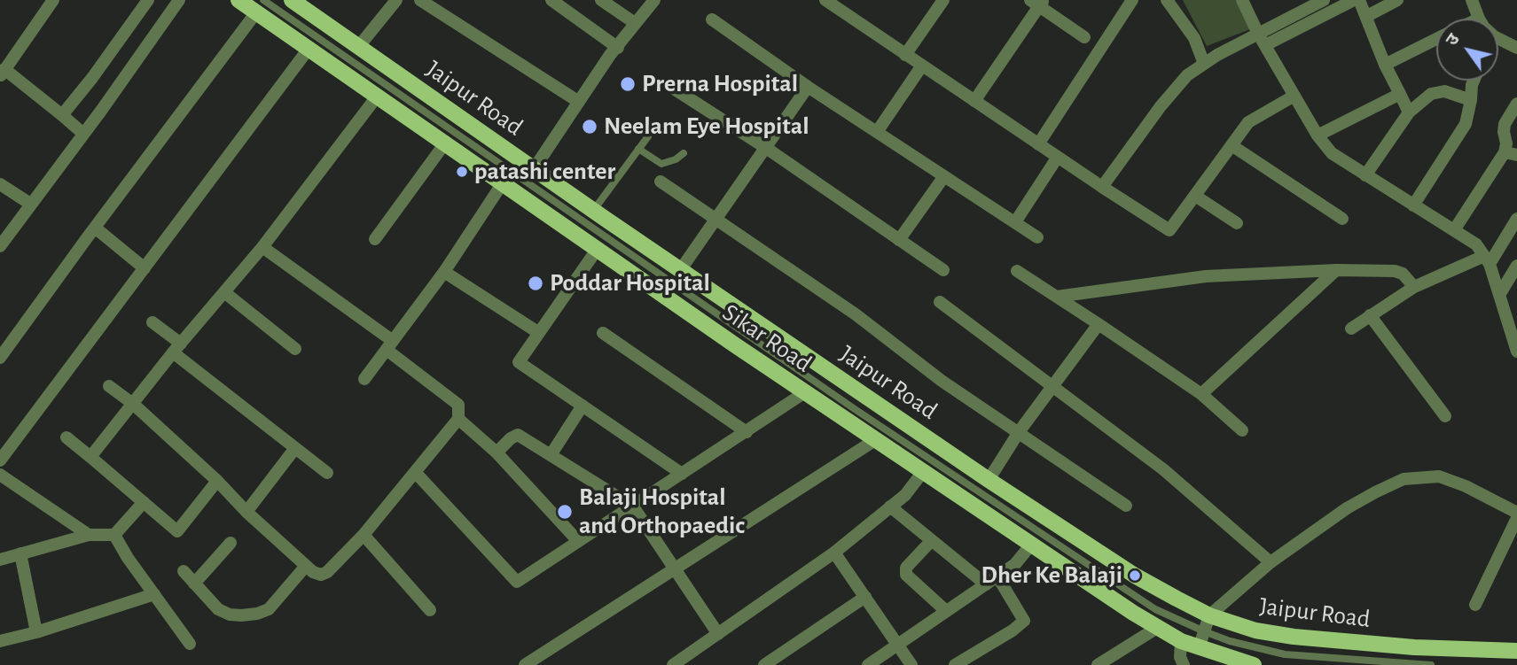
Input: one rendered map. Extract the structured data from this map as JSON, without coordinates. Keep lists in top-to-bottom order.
{
  "streets": {
    "main road": ["Jaipur Road", "Sikar Road"]
  },
  "places": [
    "Prerna Hospital",
    "Neelam Eye Hospital",
    "patashi center",
    "Poddar Hospital",
    "Balaji Hospital and Orthopaedic",
    "Dher Ke Balaji"
  ],
  "north": "top left"
}
